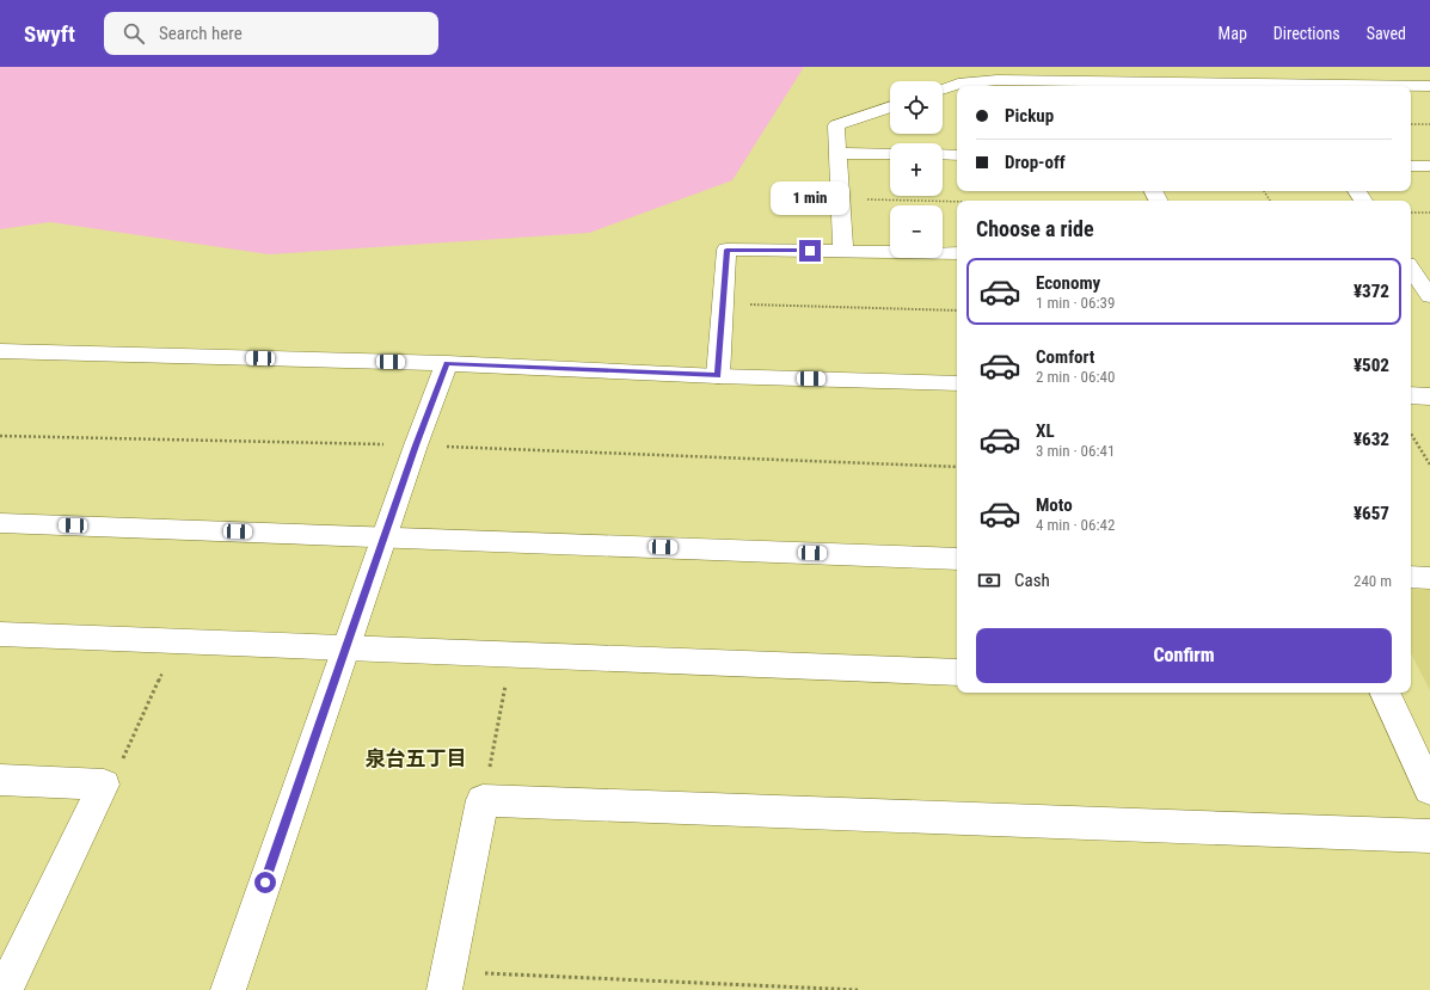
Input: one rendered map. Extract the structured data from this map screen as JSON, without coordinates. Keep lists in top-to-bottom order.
{
  "districts": ["泉台五丁目"],
  "page": {
    "header": "Swyft",
    "search": "Search here",
    "nav": ["Map", "Directions", "Saved"],
    "map_buttons": ["+", "−"],
    "banner": ["Pickup", "Drop-off"],
    "bubble": "1 min",
    "heading": "Choose a ride",
    "list": [
      {
        "name": "Economy",
        "note": "1 min · 06:39",
        "value": "¥372"
      },
      {
        "name": "Comfort",
        "note": "2 min · 06:40",
        "value": "¥502"
      },
      {
        "name": "XL",
        "note": "3 min · 06:41",
        "value": "¥632"
      },
      {
        "name": "Moto",
        "note": "4 min · 06:42",
        "value": "¥657"
      }
    ],
    "pay": ["Cash", "240 m"],
    "buttons": "Confirm"
  }
}
